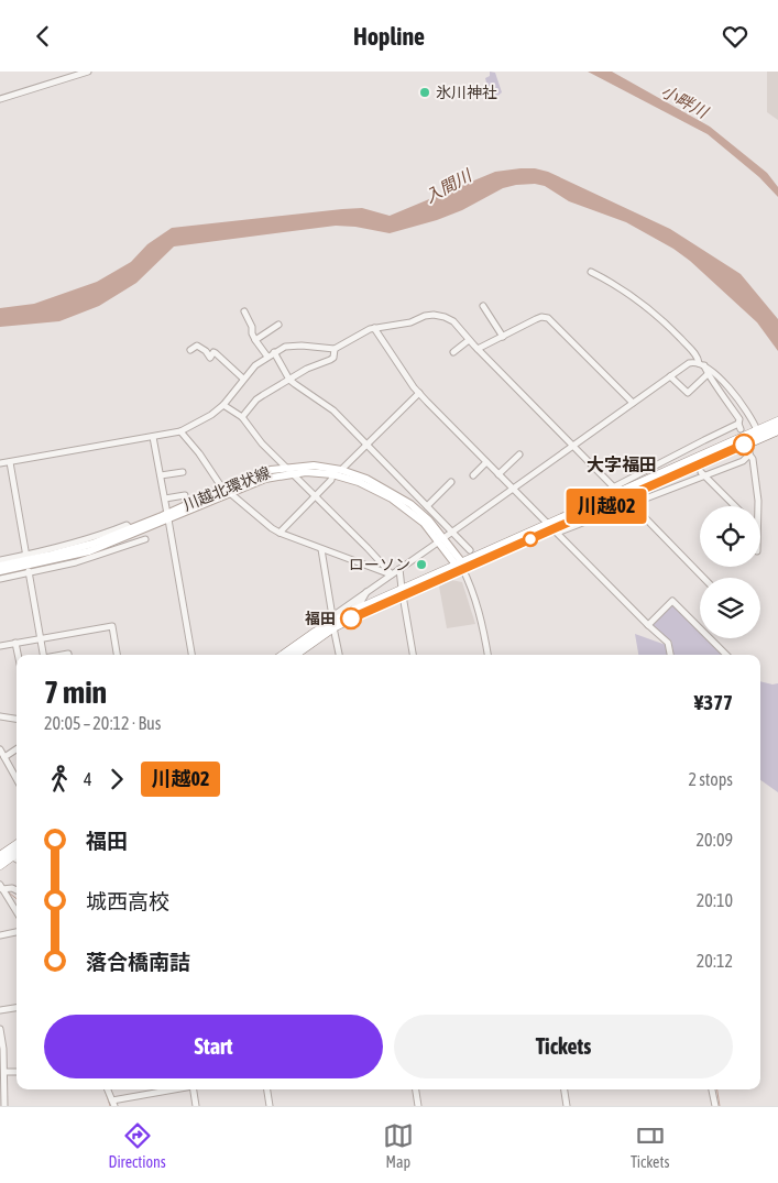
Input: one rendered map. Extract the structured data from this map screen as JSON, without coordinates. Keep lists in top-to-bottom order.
{
  "streets": {
    "main road": ["川越北環状線"]
  },
  "districts": ["大字福田"],
  "water": ["小畔川", "入間川"],
  "places": ["氷川神社", "ローソン", "福田"],
  "lines": ["bus line 川越02"],
  "page": {
    "header": "Hopline",
    "on_map": "川越02",
    "heading": ["7 min", "20:05 – 20:12 · Bus", "¥377"],
    "legs": ["4", "川越02", "2 stops"],
    "list": [
      {
        "name": "福田",
        "value": "20:09"
      },
      {
        "name": "城西高校",
        "value": "20:10"
      },
      {
        "name": "落合橋南詰",
        "value": "20:12"
      }
    ],
    "buttons": ["Start", "Tickets"],
    "tabs": ["Directions", "Map", "Tickets"]
  }
}
